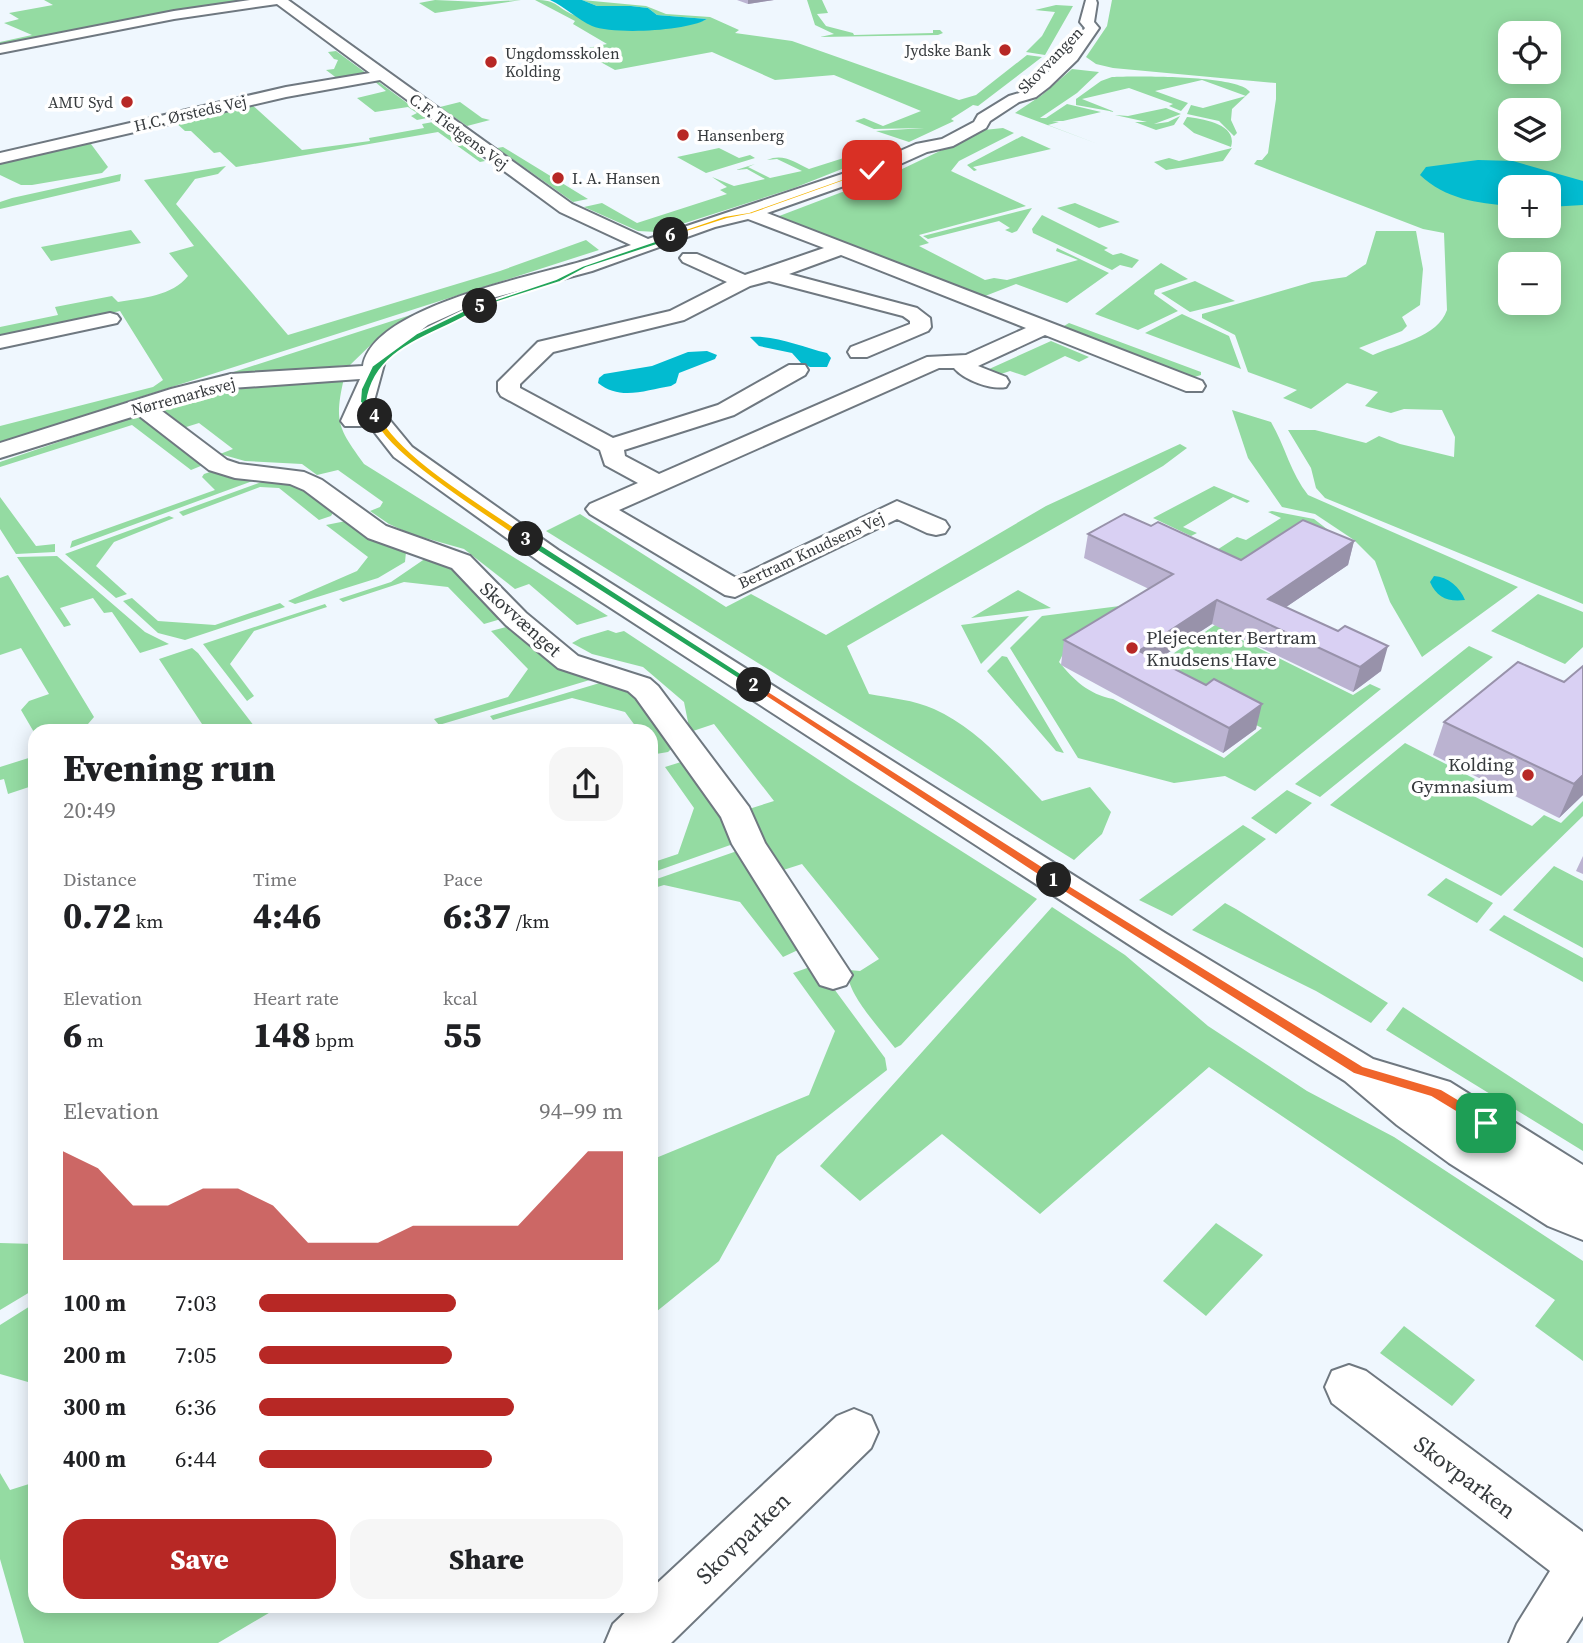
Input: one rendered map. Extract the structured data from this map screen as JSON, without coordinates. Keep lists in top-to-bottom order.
{
  "streets": {
    "street": [
      "Skovvangen",
      "H.C. Ørsteds Vej",
      "C.F. Tietgens Vej",
      "Nørremarksvej",
      "Bertram Knudsens Vej",
      "Skovvænget",
      "Skovparken"
    ]
  },
  "crossings": [
    ["Skovvangen", "C.F. Tietgens Vej"],
    ["Skovvangen", "Nørremarksvej"],
    ["H.C. Ørsteds Vej", "C.F. Tietgens Vej"],
    ["Nørremarksvej", "Skovvænget"]
  ],
  "places": [
    "Jydske Bank",
    "Ungdomsskolen Kolding",
    "AMU Syd",
    "Hansenberg",
    "I. A. Hansen",
    "Plejecenter Bertram Knudsens Have",
    "Kolding Gymnasium"
  ],
  "page": {
    "map_buttons": ["+", "−"],
    "pins": [
      "6",
      "5",
      "4",
      "3",
      "2",
      "1"
    ],
    "heading": ["Evening run", "20:49"],
    "stats": [
      ["Distance", "0.72 km"],
      ["Time", "4:46"],
      ["Pace", "6:37 /km"],
      ["Elevation", "6 m"],
      ["Heart rate", "148 bpm"],
      ["kcal", "55"]
    ],
    "chart": ["Elevation", "94–99 m"],
    "list": [
      {
        "name": "100 m",
        "note": "7:03"
      },
      {
        "name": "200 m",
        "note": "7:05"
      },
      {
        "name": "300 m",
        "note": "6:36"
      },
      {
        "name": "400 m",
        "note": "6:44"
      }
    ],
    "buttons": ["Save", "Share"]
  }
}
